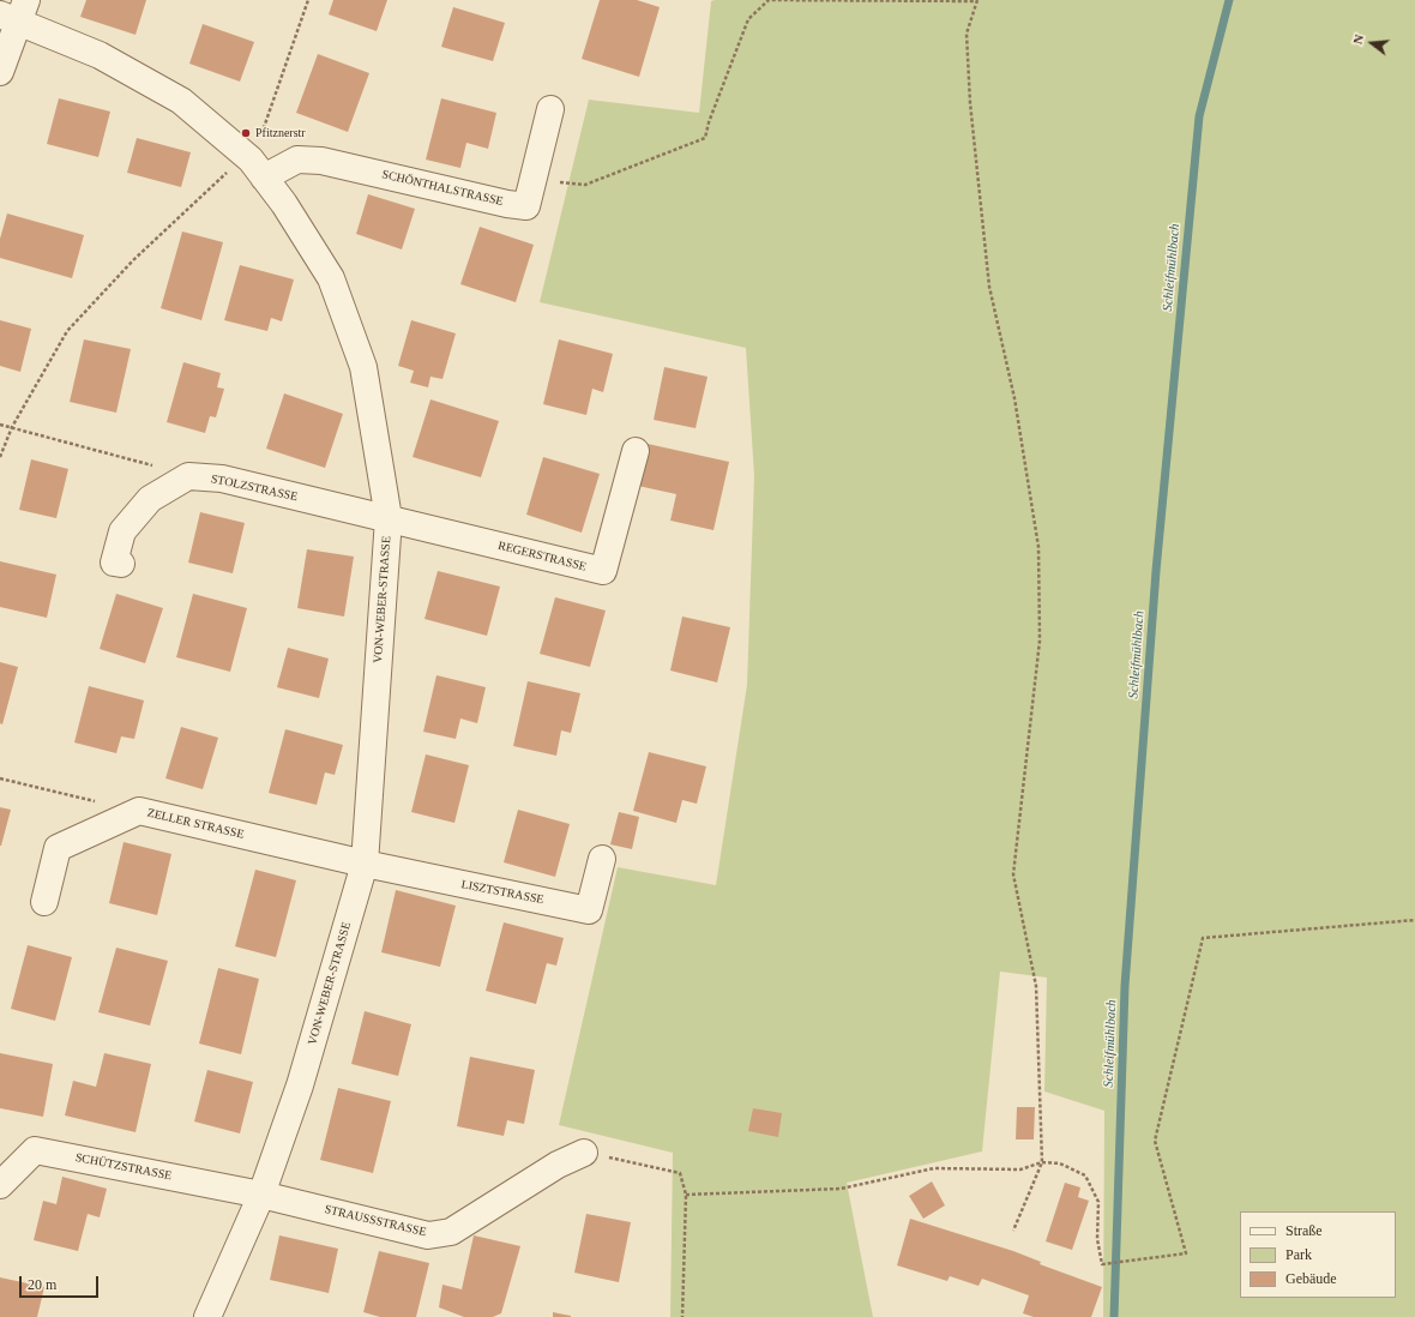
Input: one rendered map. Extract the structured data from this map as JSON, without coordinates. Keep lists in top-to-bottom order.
{
  "streets": {
    "street": [
      "SCHÖNTHALSTRASSE",
      "STOLZSTRASSE",
      "REGERSTRASSE",
      "VON-WEBER-STRASSE",
      "ZELLER STRASSE",
      "LISZTSTRASSE",
      "SCHÜTZSTRASSE",
      "STRAUSSSTRASSE"
    ]
  },
  "crossings": [
    ["SCHÖNTHALSTRASSE", "VON-WEBER-STRASSE"],
    ["STOLZSTRASSE", "REGERSTRASSE"],
    ["STOLZSTRASSE", "VON-WEBER-STRASSE"],
    ["REGERSTRASSE", "VON-WEBER-STRASSE"],
    ["VON-WEBER-STRASSE", "ZELLER STRASSE"],
    ["VON-WEBER-STRASSE", "LISZTSTRASSE"],
    ["VON-WEBER-STRASSE", "SCHÜTZSTRASSE"],
    ["VON-WEBER-STRASSE", "STRAUSSSTRASSE"],
    ["ZELLER STRASSE", "LISZTSTRASSE"],
    ["SCHÜTZSTRASSE", "STRAUSSSTRASSE"]
  ],
  "water": ["Schleifmühlbach"],
  "places": ["Pfitznerstr"],
  "legend": ["Straße", "Park", "Gebäude"],
  "scale_bar": "20 m",
  "north": "left"
}
